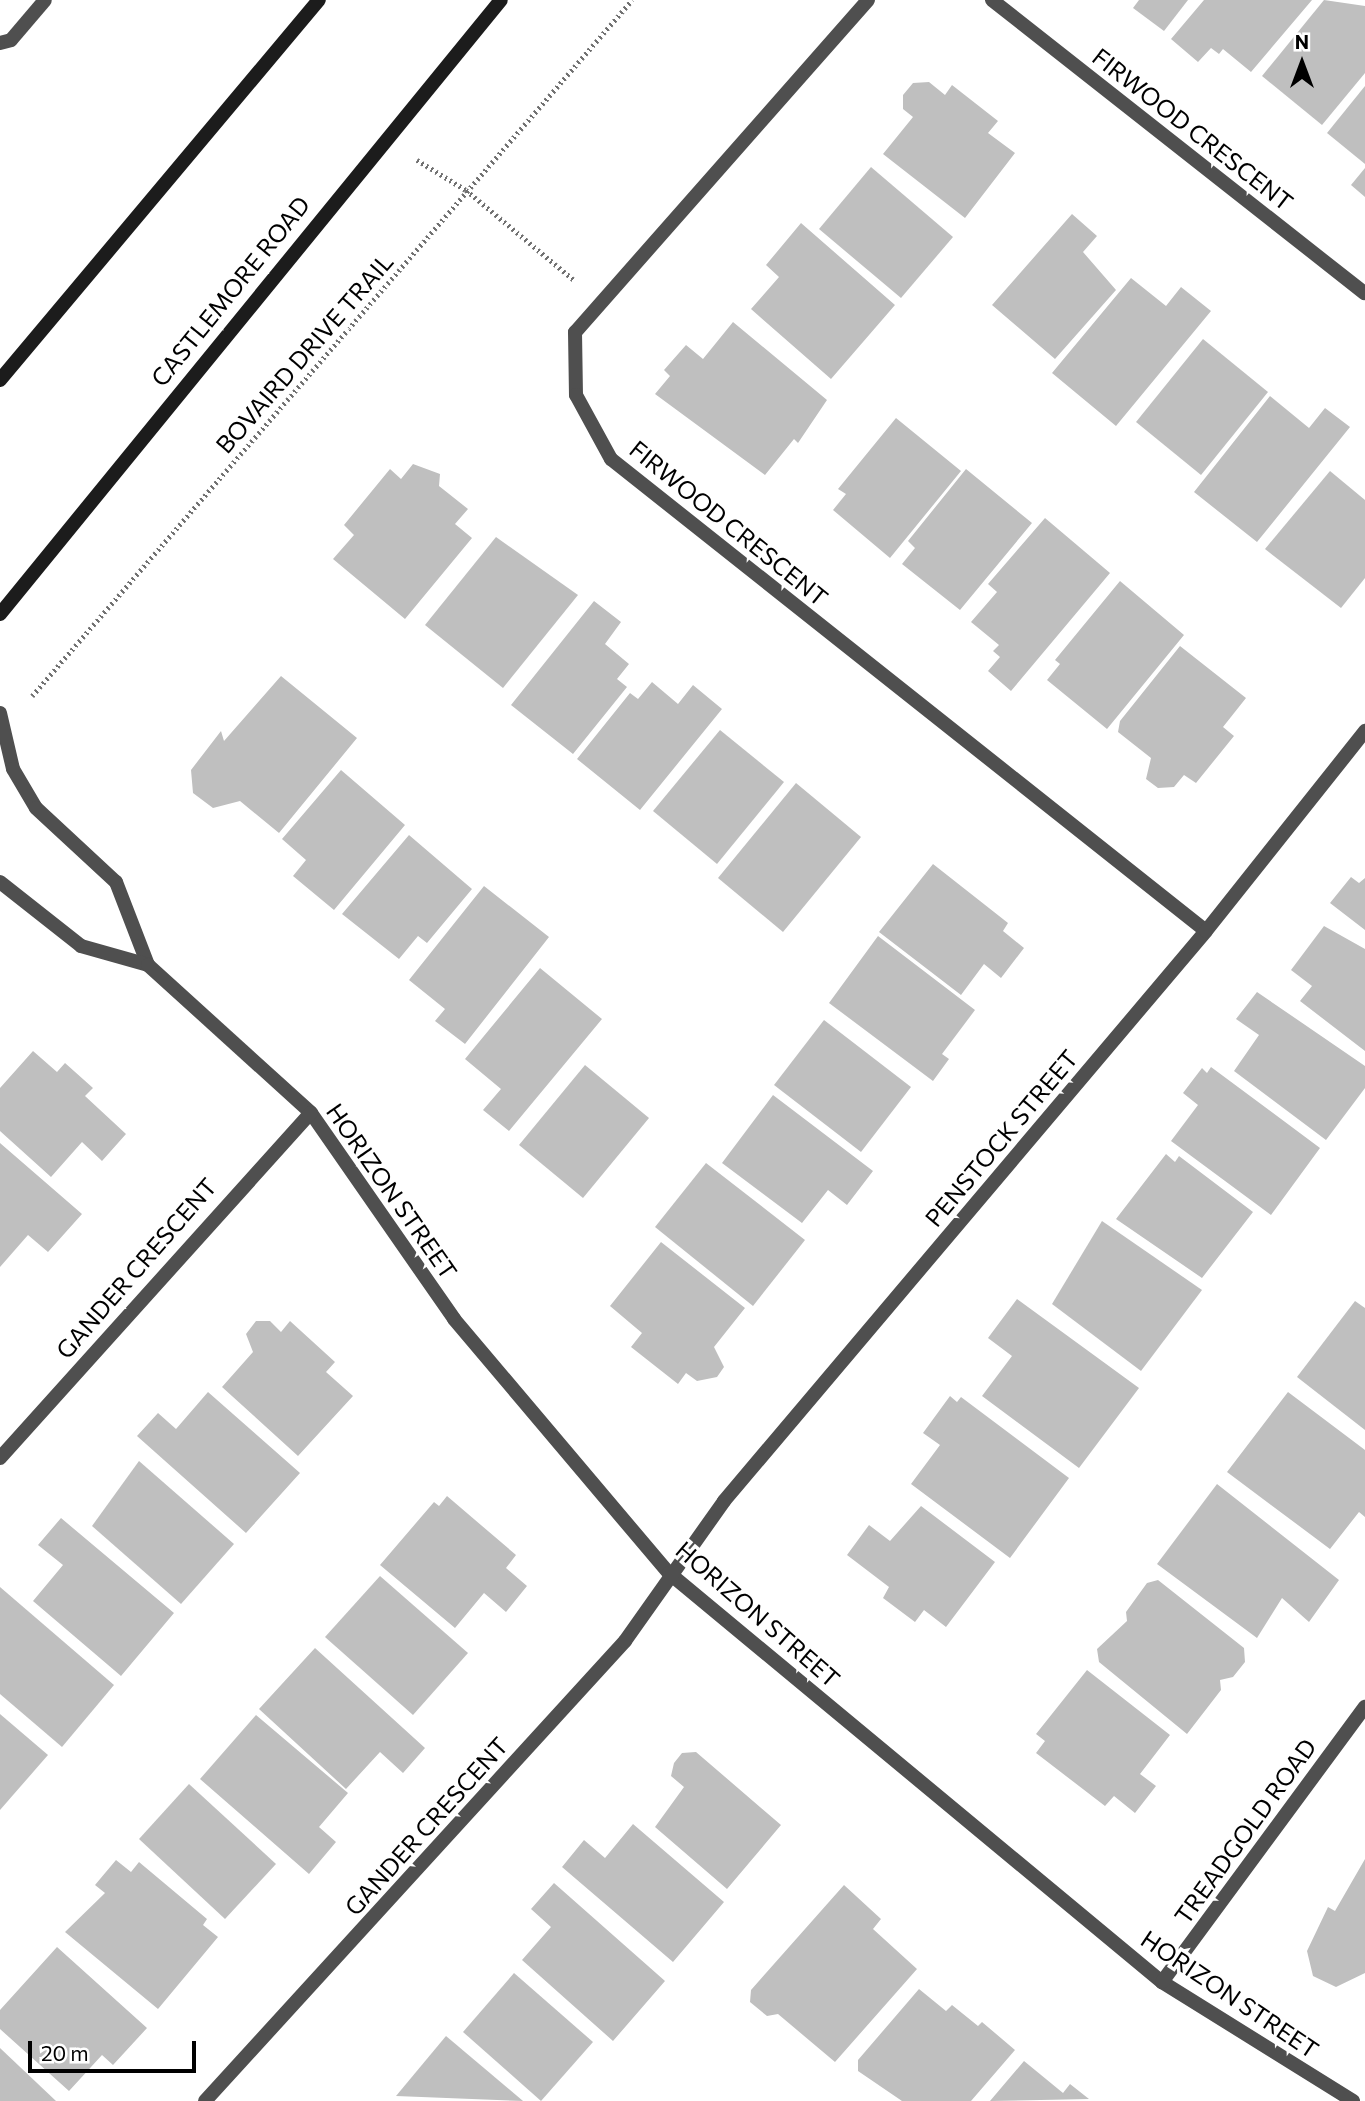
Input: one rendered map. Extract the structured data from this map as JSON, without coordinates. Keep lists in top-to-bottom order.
{
  "streets": {
    "main road": ["CASTLEMORE ROAD"],
    "street": [
      "FIRWOOD CRESCENT",
      "PENSTOCK STREET",
      "HORIZON STREET",
      "GANDER CRESCENT",
      "TREADGOLD ROAD"
    ],
    "path": ["BOVAIRD DRIVE TRAIL"]
  },
  "crossings": [
    ["FIRWOOD CRESCENT", "PENSTOCK STREET"],
    ["BOVAIRD DRIVE TRAIL", "HORIZON STREET"],
    ["PENSTOCK STREET", "HORIZON STREET"],
    ["PENSTOCK STREET", "GANDER CRESCENT"],
    ["HORIZON STREET", "GANDER CRESCENT"],
    ["HORIZON STREET", "TREADGOLD ROAD"]
  ],
  "scale_bar": "20 m",
  "north": "top"
}
